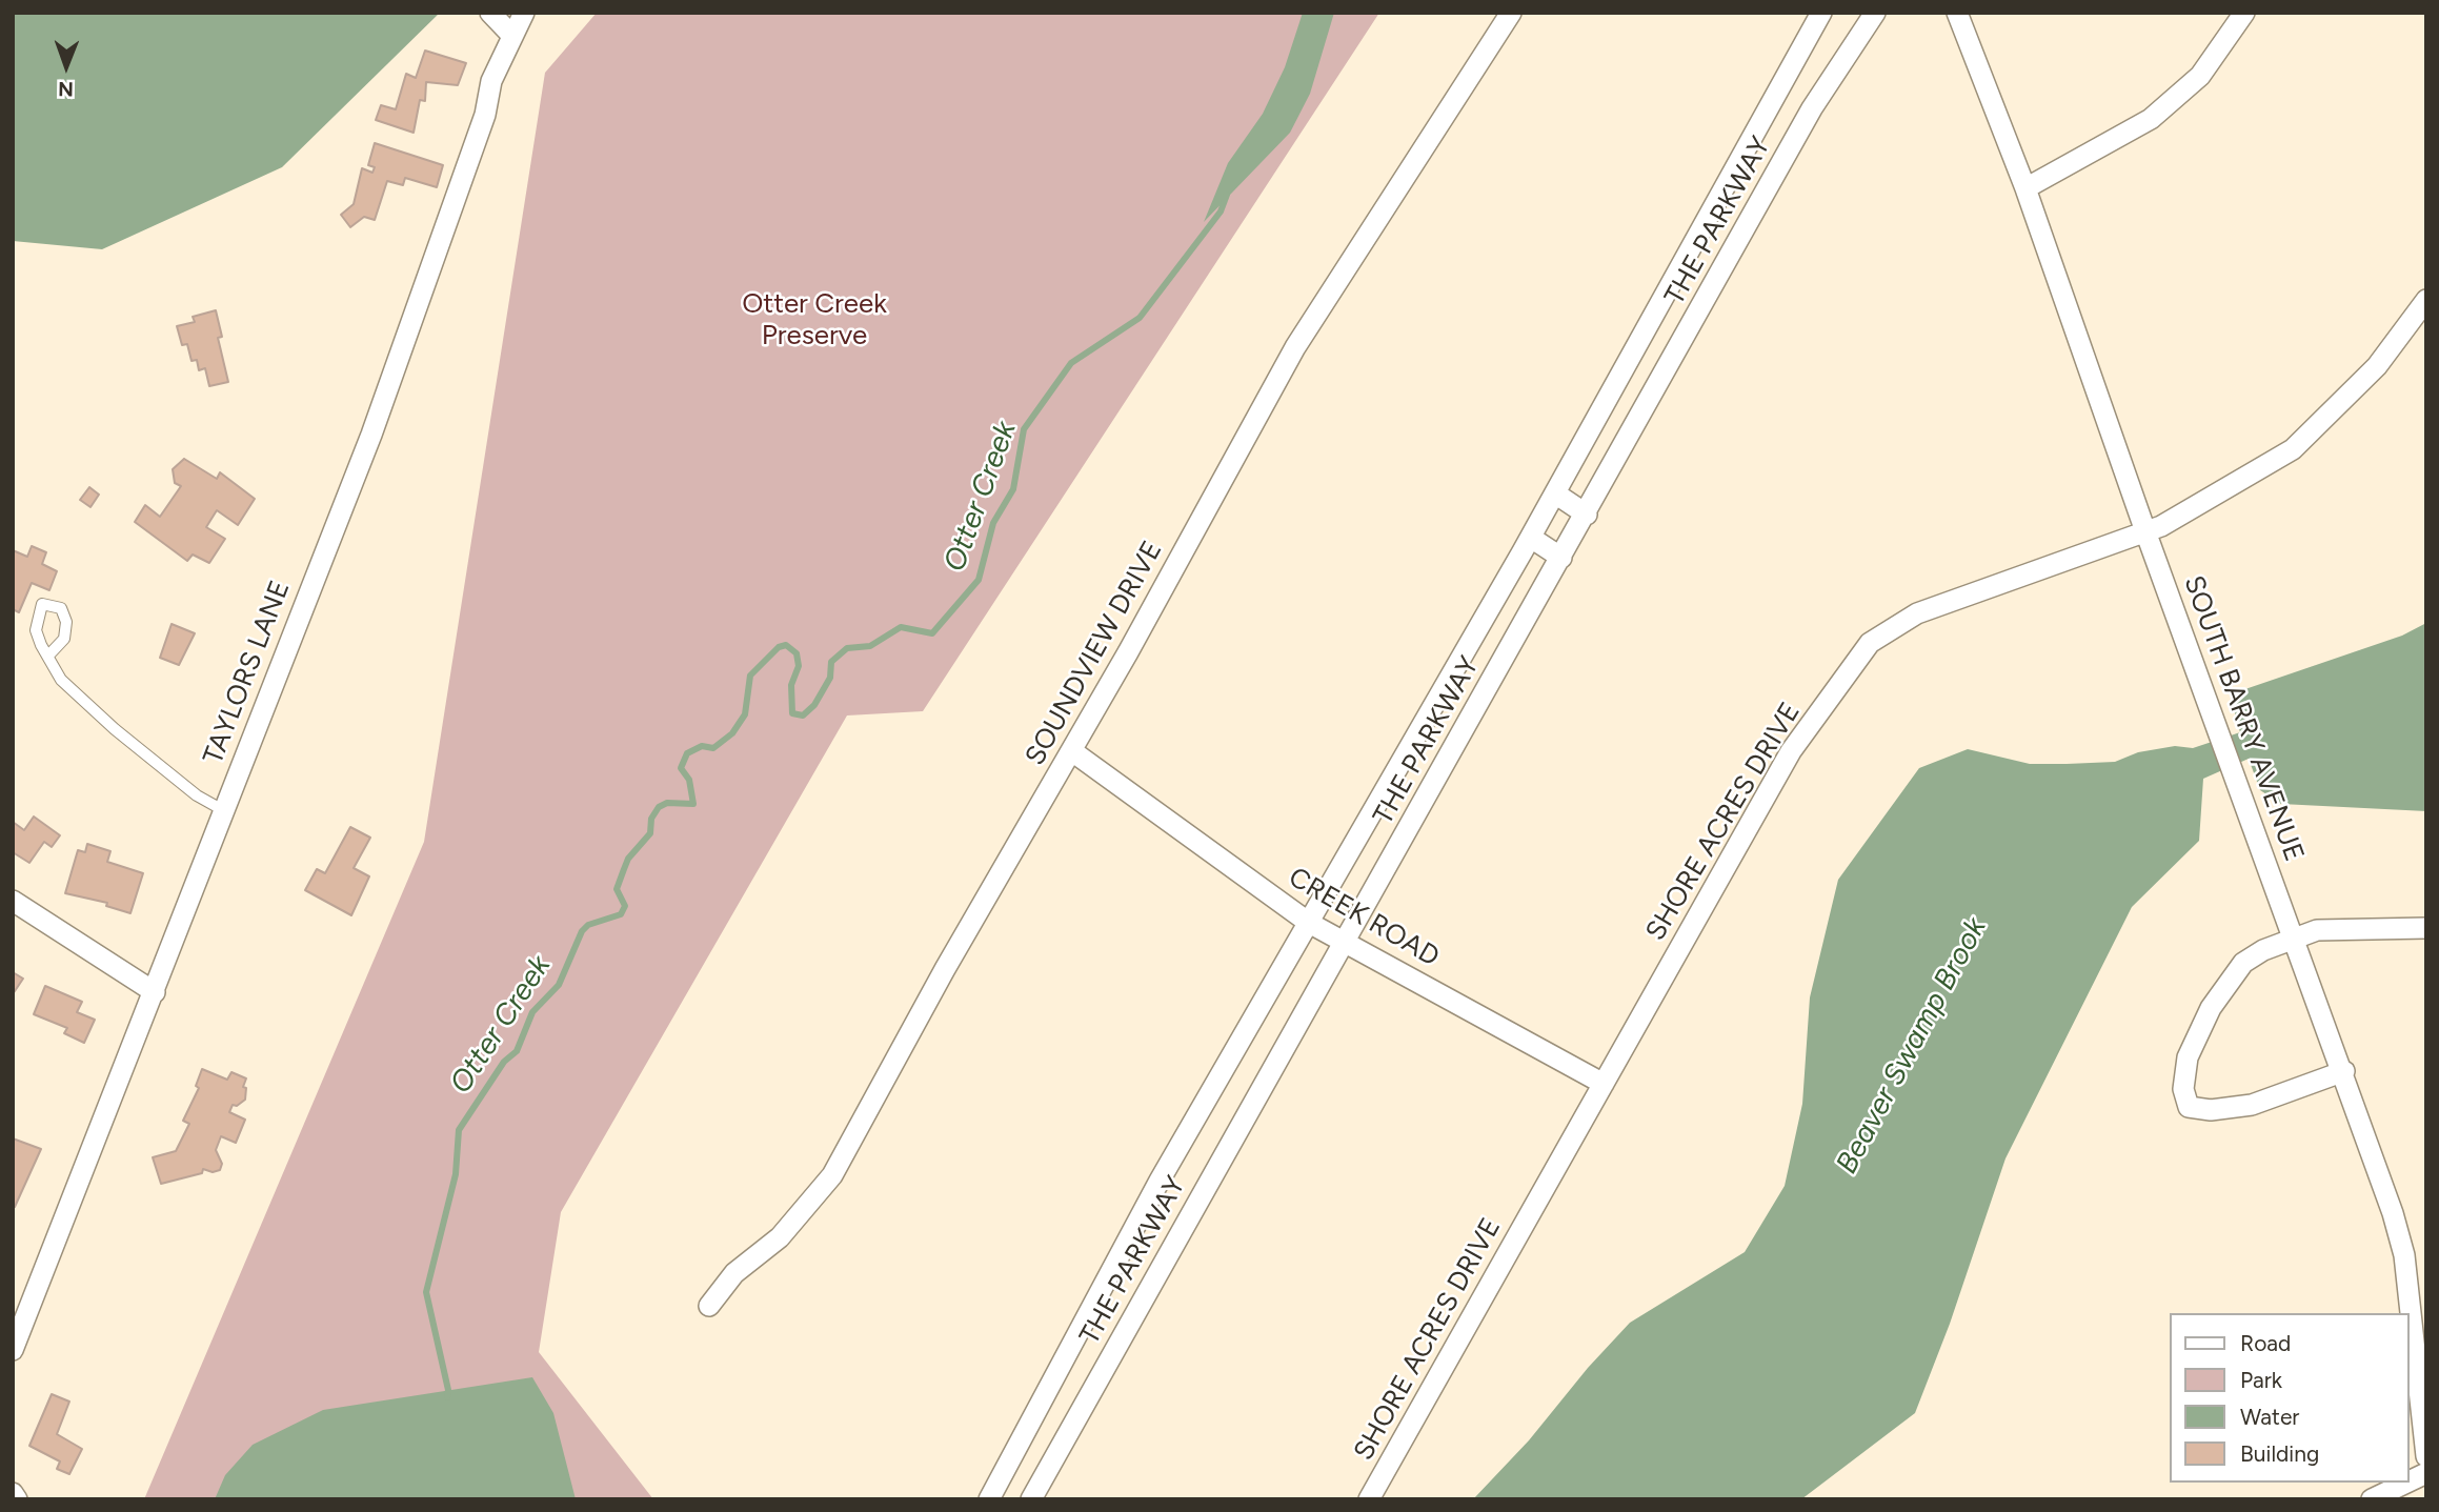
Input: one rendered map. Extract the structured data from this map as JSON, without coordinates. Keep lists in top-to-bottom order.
{
  "streets": {
    "street": [
      "THE PARKWAY",
      "SOUNDVIEW DRIVE",
      "TAYLORS LANE",
      "SOUTH BARRY AVENUE",
      "SHORE ACRES DRIVE",
      "CREEK ROAD"
    ]
  },
  "crossings": [
    ["THE PARKWAY", "CREEK ROAD"],
    ["SOUNDVIEW DRIVE", "CREEK ROAD"],
    ["SOUTH BARRY AVENUE", "SHORE ACRES DRIVE"],
    ["SHORE ACRES DRIVE", "CREEK ROAD"]
  ],
  "water": ["Otter Creek", "Beaver Swamp Brook"],
  "parks": ["Otter Creek Preserve"],
  "legend": [
    "Road",
    "Park",
    "Water",
    "Building"
  ],
  "north": "bottom"
}
